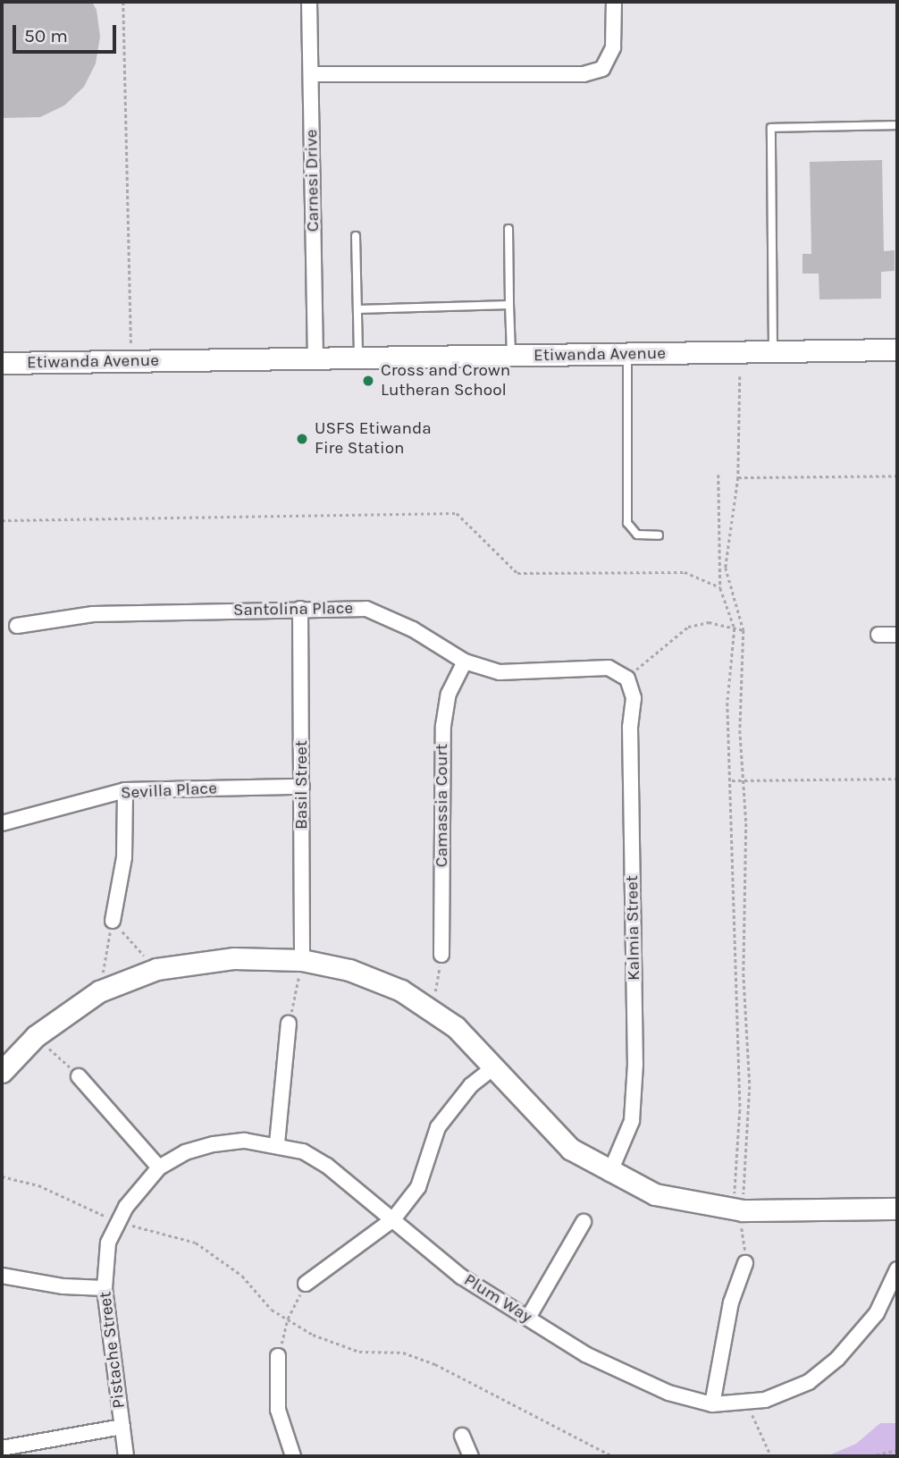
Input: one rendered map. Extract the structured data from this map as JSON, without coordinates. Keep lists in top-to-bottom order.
{
  "streets": {
    "street": [
      "Carnesi Drive",
      "Etiwanda Avenue",
      "Santolina Place",
      "Basil Street",
      "Sevilla Place",
      "Camassia Court",
      "Kalmia Street",
      "Plum Way",
      "Pistache Street"
    ]
  },
  "crossings": [
    ["Carnesi Drive", "Etiwanda Avenue"],
    ["Santolina Place", "Basil Street"],
    ["Santolina Place", "Camassia Court"],
    ["Santolina Place", "Kalmia Street"],
    ["Basil Street", "Sevilla Place"],
    ["Plum Way", "Pistache Street"]
  ],
  "places": ["Cross and Crown Lutheran School", "USFS Etiwanda Fire Station"],
  "scale_bar": "50 m"
}
